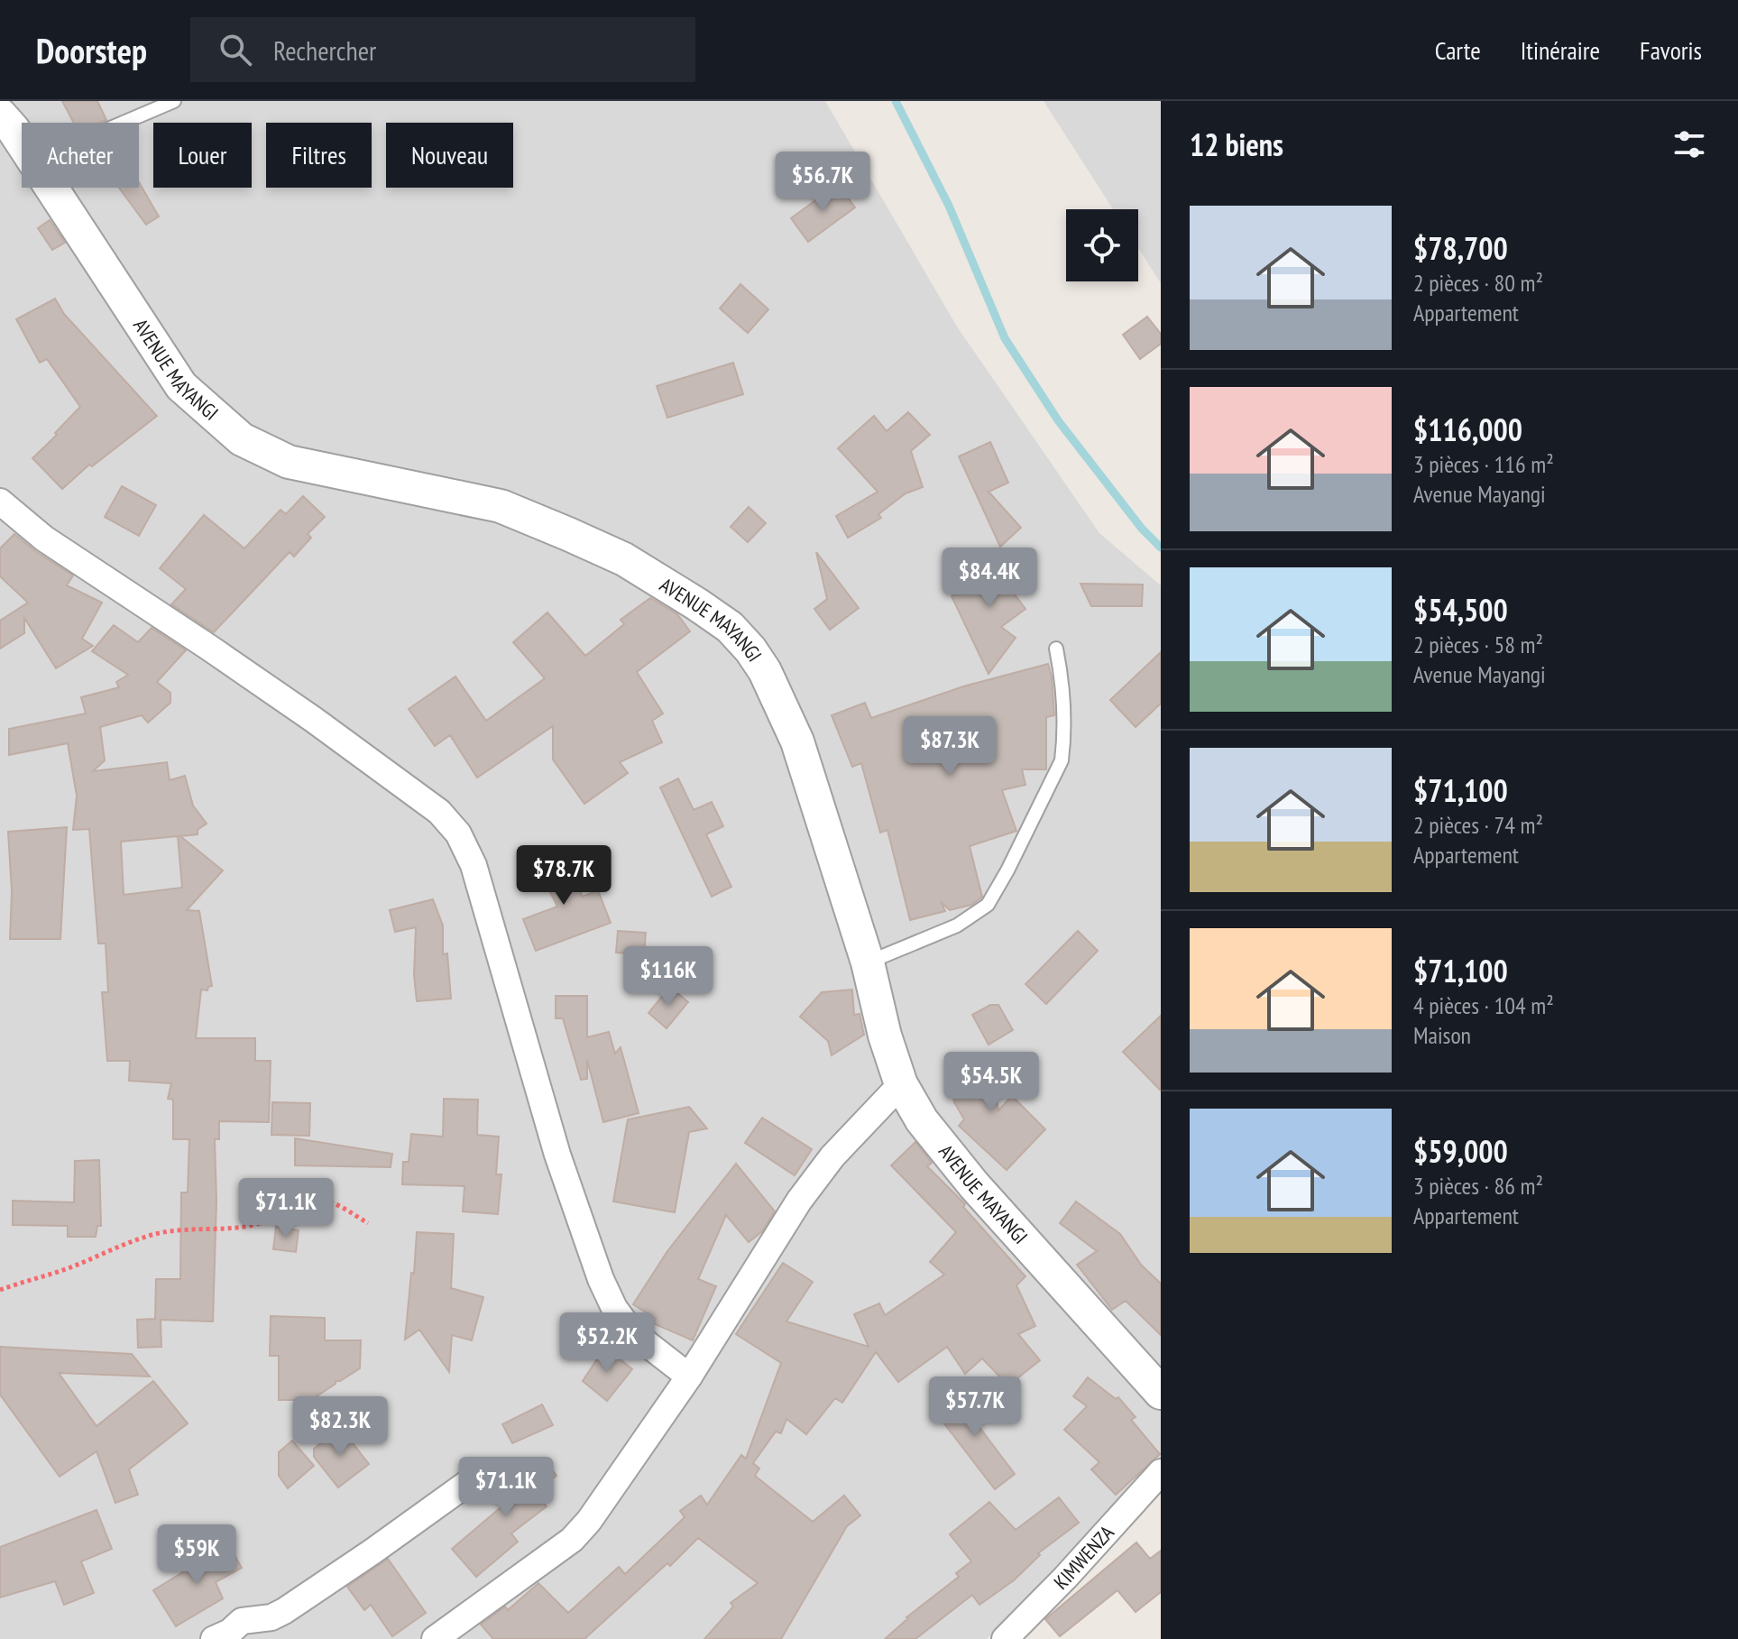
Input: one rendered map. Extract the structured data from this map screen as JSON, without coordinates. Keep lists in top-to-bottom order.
{
  "streets": {
    "street": ["AVENUE MAYANGI", "KIMWENZA"]
  },
  "page": {
    "header": "Doorstep",
    "search": "Rechercher",
    "nav": ["Carte", "Itinéraire", "Favoris"],
    "heading": "12 biens",
    "chip": [
      "Acheter",
      "Louer",
      "Filtres",
      "Nouveau"
    ],
    "price": [
      "$56.7K",
      "$84.4K",
      "$87.3K",
      "$78.7K",
      "$116K",
      "$54.5K",
      "$71.1K",
      "$52.2K",
      "$57.7K",
      "$82.3K",
      "$71.1K",
      "$59K"
    ],
    "list": [
      {
        "name": "$78,700",
        "note": "2 pièces · 80 m² · Appartement"
      },
      {
        "name": "$116,000",
        "note": "3 pièces · 116 m² · Avenue Mayangi"
      },
      {
        "name": "$54,500",
        "note": "2 pièces · 58 m² · Avenue Mayangi"
      },
      {
        "name": "$71,100",
        "note": "2 pièces · 74 m² · Appartement"
      },
      {
        "name": "$71,100",
        "note": "4 pièces · 104 m² · Maison"
      },
      {
        "name": "$59,000",
        "note": "3 pièces · 86 m² · Appartement"
      }
    ]
  }
}
